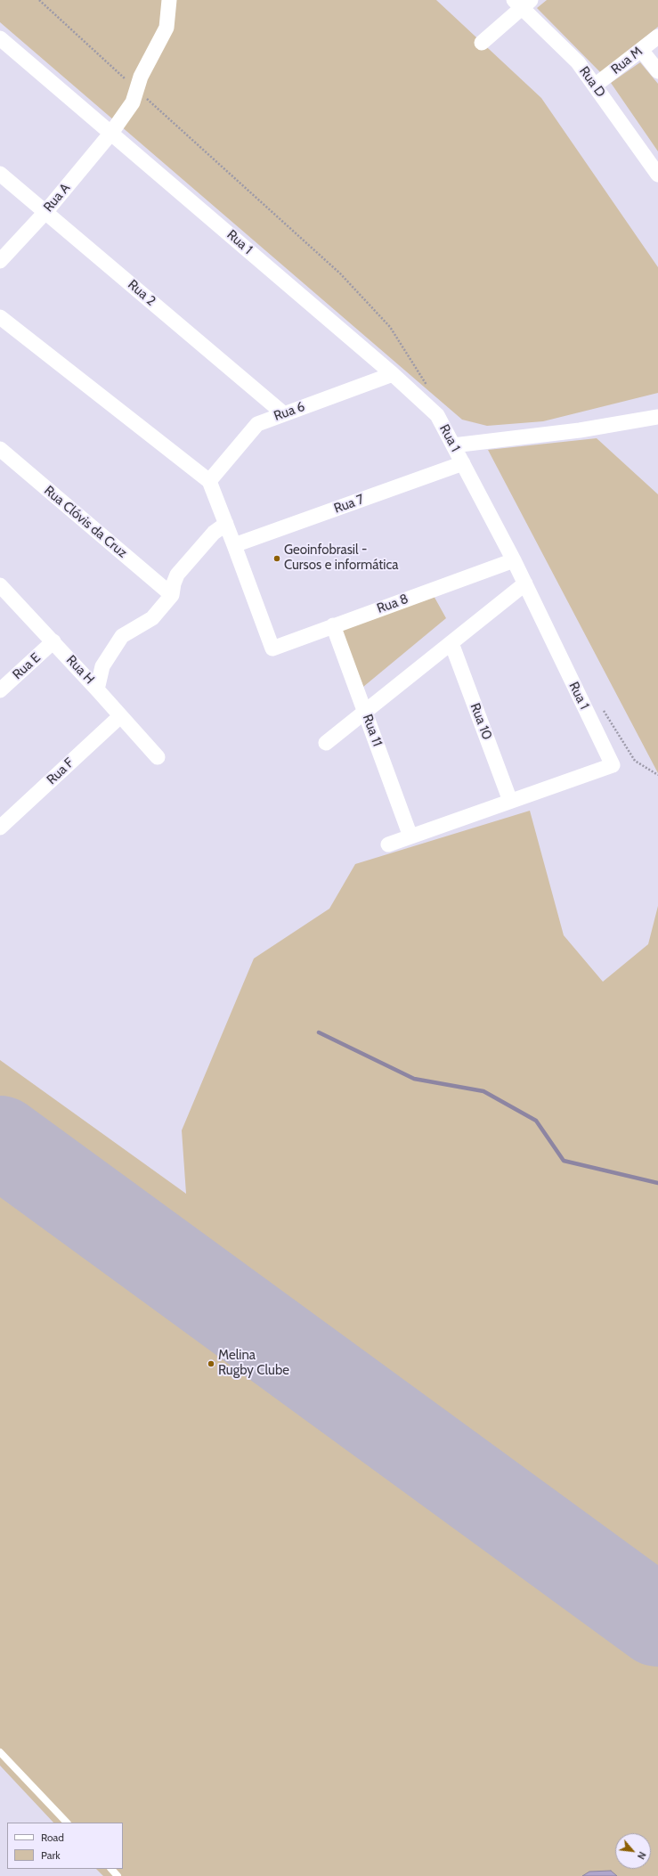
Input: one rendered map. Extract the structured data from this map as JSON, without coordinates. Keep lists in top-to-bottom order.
{
  "streets": {
    "street": [
      "Rua M",
      "Rua D",
      "Rua A",
      "Rua 1",
      "Rua 2",
      "Rua 6",
      "Rua 7",
      "Rua Clóvis da Cruz",
      "Rua 8",
      "Rua E",
      "Rua H",
      "Rua 10",
      "Rua 11",
      "Rua F"
    ]
  },
  "crossings": [
    ["Rua M", "Rua D"],
    ["Rua A", "Rua 1"],
    ["Rua A", "Rua 2"],
    ["Rua 1", "Rua 6"],
    ["Rua 1", "Rua 7"],
    ["Rua 1", "Rua 8"],
    ["Rua 1", "Rua 10"],
    ["Rua 1", "Rua 11"],
    ["Rua 2", "Rua 6"],
    ["Rua 7", "Rua 8"],
    ["Rua 8", "Rua 11"],
    ["Rua E", "Rua H"],
    ["Rua H", "Rua F"]
  ],
  "places": ["Geoinfobrasil - Cursos e informática", "Melina Rugby Clube"],
  "legend": ["Road", "Park"],
  "north": "bottom right"
}
